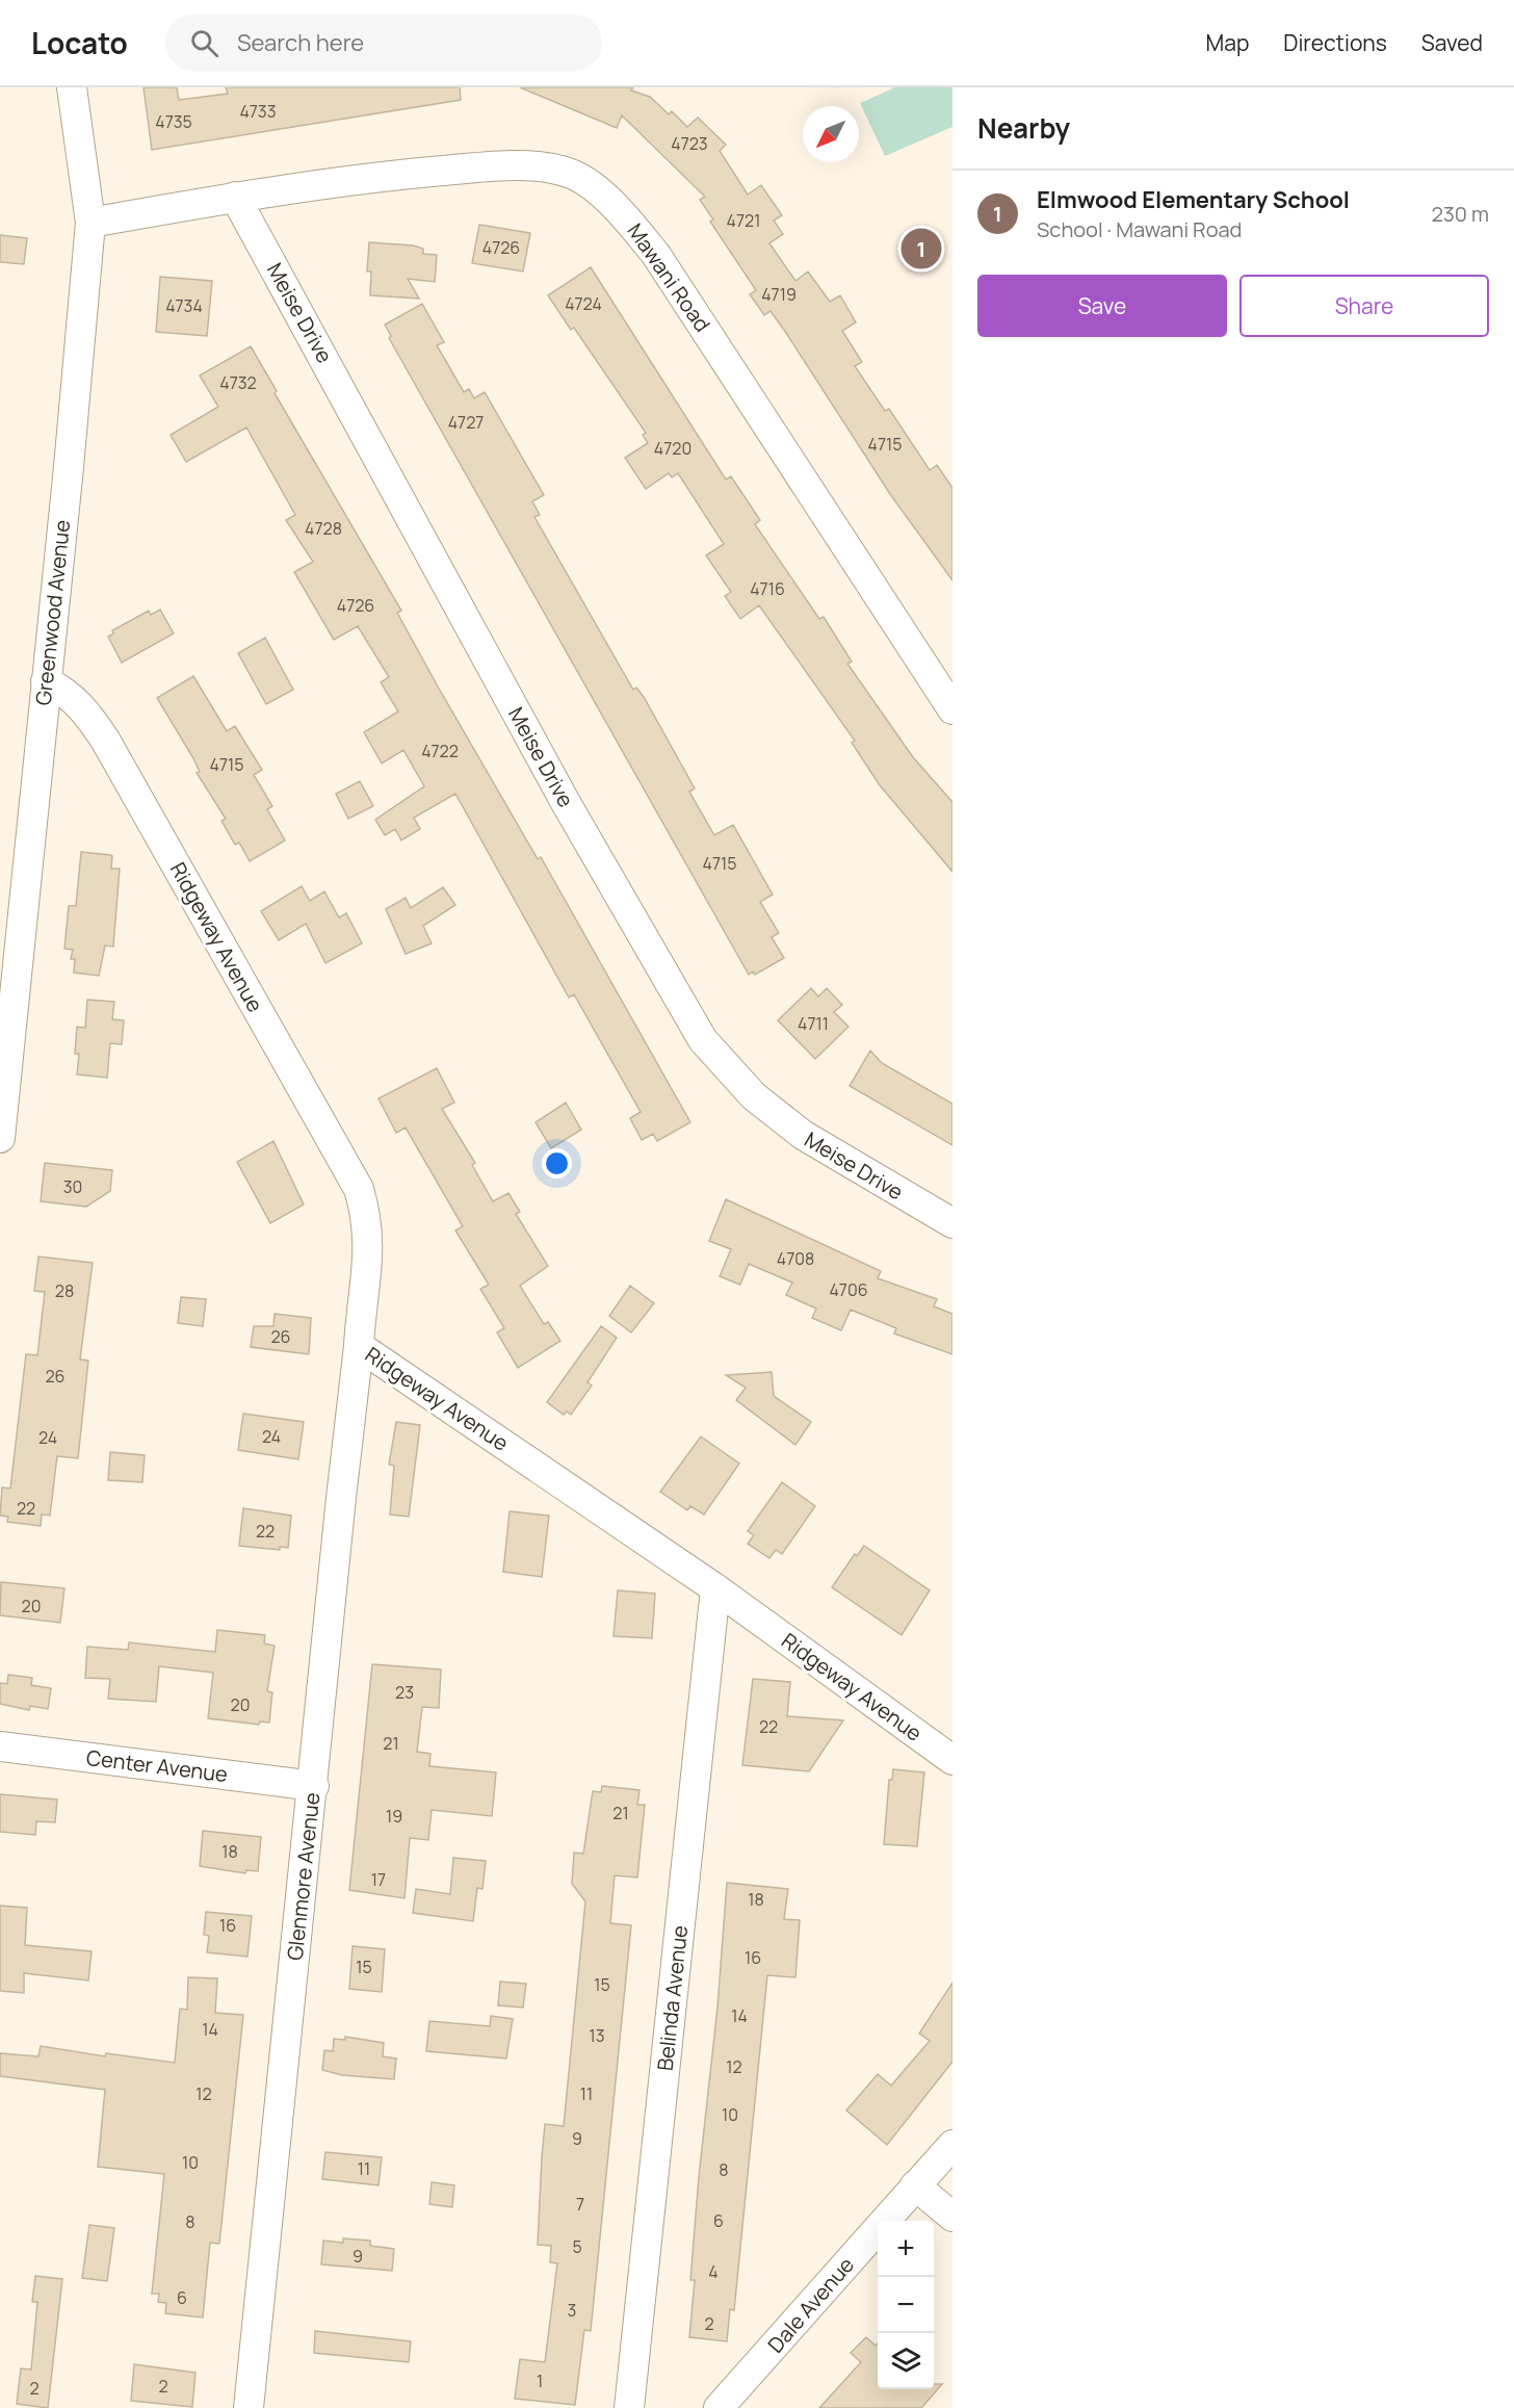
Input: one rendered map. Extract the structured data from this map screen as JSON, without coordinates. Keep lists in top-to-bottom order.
{
  "streets": {
    "street": [
      "Mawani Road",
      "Meise Drive",
      "Greenwood Avenue",
      "Ridgeway Avenue",
      "Center Avenue",
      "Glenmore Avenue",
      "Belinda Avenue",
      "Dale Avenue"
    ]
  },
  "crossings": [
    ["Mawani Road", "Meise Drive"],
    ["Mawani Road", "Greenwood Avenue"],
    ["Greenwood Avenue", "Ridgeway Avenue"],
    ["Ridgeway Avenue", "Glenmore Avenue"],
    ["Ridgeway Avenue", "Belinda Avenue"],
    ["Center Avenue", "Glenmore Avenue"]
  ],
  "house_numbers": [
    "4733",
    "4735",
    "4723",
    "4721",
    "4726",
    "4719",
    "4724",
    "4734",
    "4732",
    "4727",
    "4715",
    "4720",
    "4728",
    "4716",
    "4726",
    "4722",
    "4715",
    "4715",
    "4711",
    "30",
    "4708",
    "4706",
    "28",
    "26",
    "26",
    "24",
    "24",
    "22",
    "22",
    "20",
    "23",
    "20",
    "22",
    "21",
    "21",
    "19",
    "18",
    "17",
    "18",
    "16",
    "16",
    "15",
    "15",
    "14",
    "14",
    "13",
    "12",
    "12",
    "11",
    "10",
    "9",
    "10",
    "11",
    "8",
    "7",
    "6",
    "8",
    "5",
    "9",
    "4",
    "6",
    "3",
    "2",
    "1",
    "2",
    "2"
  ],
  "north": "bottom left",
  "page": {
    "header": "Locato",
    "search": "Search here",
    "nav": ["Map", "Directions", "Saved"],
    "heading": "Nearby",
    "list": [
      {
        "mark": "1",
        "name": "Elmwood Elementary School",
        "note": "School · Mawani Road",
        "value": "230 m"
      }
    ],
    "pins": "1",
    "buttons": ["Save", "Share"],
    "map_buttons": ["+", "−"]
  }
}
